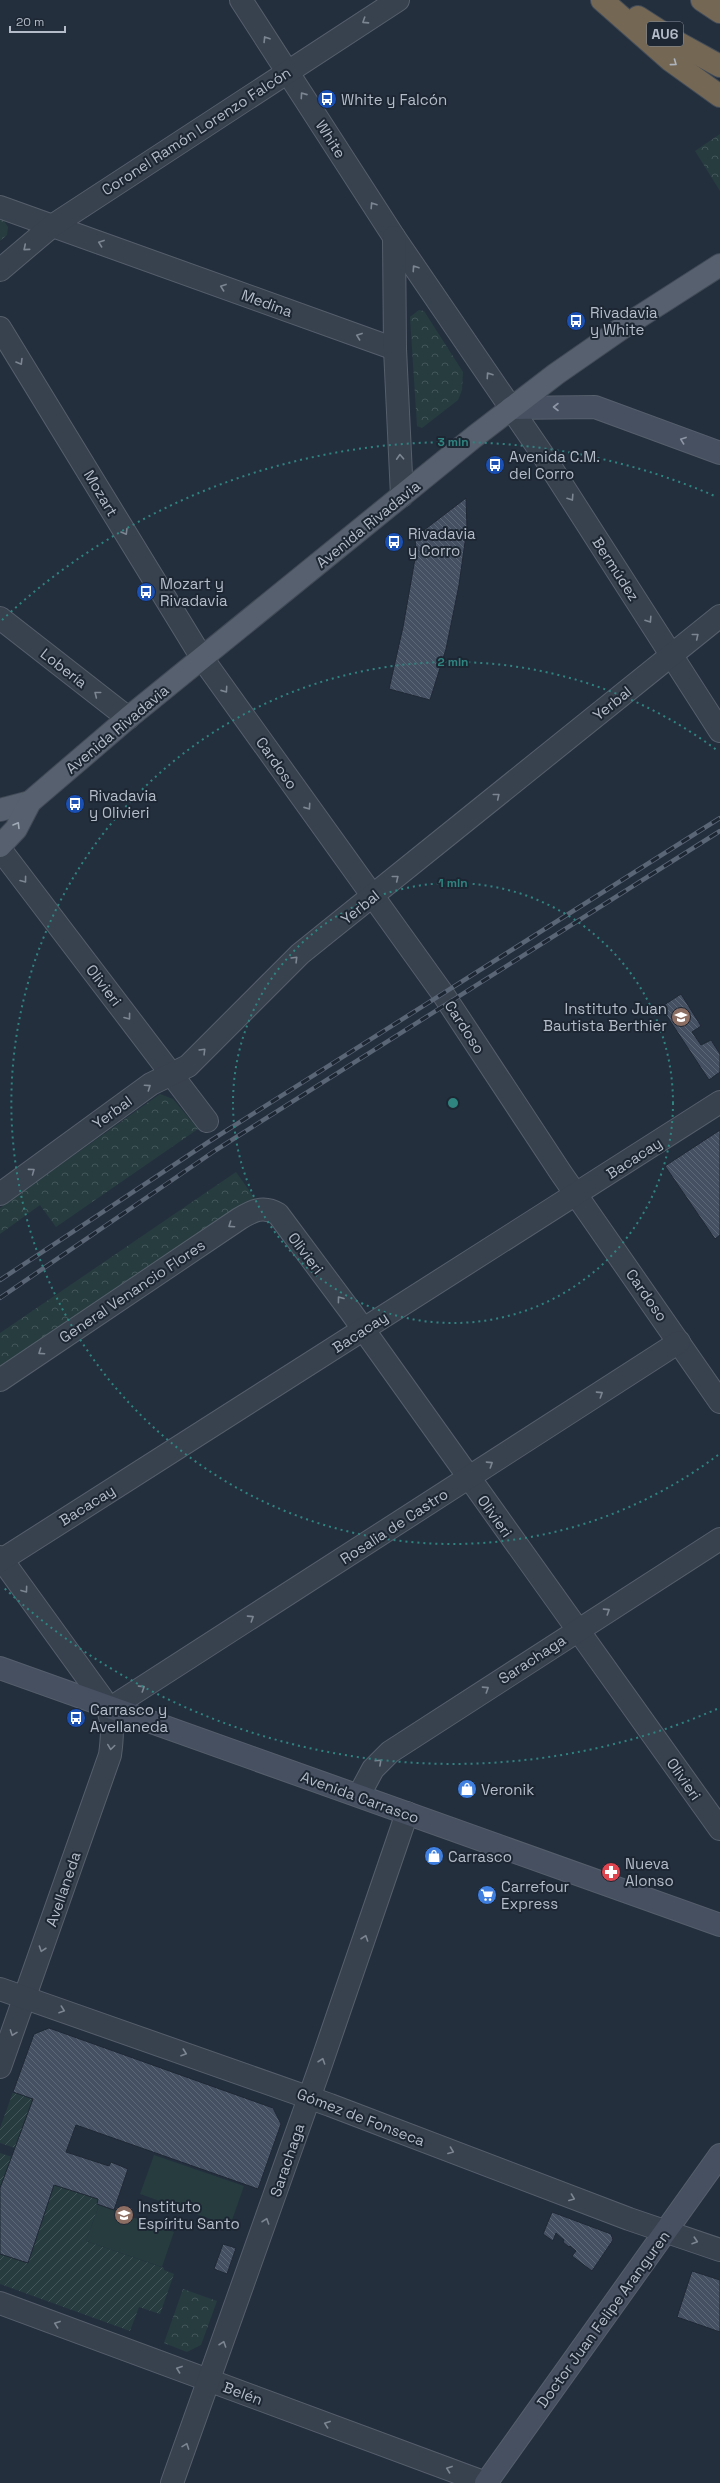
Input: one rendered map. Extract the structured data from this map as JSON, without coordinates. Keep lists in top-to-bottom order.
{
  "streets": {
    "highway": ["AU6"],
    "main road": ["Avenida Rivadavia", "Avenida Carrasco", "Doctor Juan Felipe Aranguren"],
    "street": [
      "Coronel Ramón Lorenzo Falcón",
      "White",
      "Medina",
      "Mozart",
      "Bermúdez",
      "Lobería",
      "Yerbal",
      "Cardoso",
      "Olivieri",
      "Bacacay",
      "General Venancio Flores",
      "Rosalia de Castro",
      "Sarachaga",
      "Avellaneda",
      "Gómez de Fonseca",
      "Belén"
    ]
  },
  "crossings": [
    ["Coronel Ramón Lorenzo Falcón", "White"],
    ["Coronel Ramón Lorenzo Falcón", "Medina"],
    ["White", "Avenida Rivadavia"],
    ["White", "Bermúdez"],
    ["Mozart", "Avenida Rivadavia"],
    ["Mozart", "Cardoso"],
    ["Avenida Rivadavia", "Bermúdez"],
    ["Avenida Rivadavia", "Lobería"],
    ["Avenida Rivadavia", "Cardoso"],
    ["Bermúdez", "Yerbal"],
    ["Yerbal", "Cardoso"],
    ["Yerbal", "Olivieri"],
    ["Cardoso", "Bacacay"],
    ["Cardoso", "Rosalia de Castro"],
    ["Olivieri", "Bacacay"],
    ["Olivieri", "General Venancio Flores"],
    ["Olivieri", "Rosalia de Castro"],
    ["Olivieri", "Sarachaga"],
    ["Rosalia de Castro", "Avenida Carrasco"],
    ["Rosalia de Castro", "Avellaneda"],
    ["Sarachaga", "Avenida Carrasco"],
    ["Sarachaga", "Gómez de Fonseca"],
    ["Sarachaga", "Belén"],
    ["Avenida Carrasco", "Avellaneda"],
    ["Avellaneda", "Gómez de Fonseca"],
    ["Gómez de Fonseca", "Doctor Juan Felipe Aranguren"],
    ["Doctor Juan Felipe Aranguren", "Belén"]
  ],
  "one_way": [
    "Coronel Ramón Lorenzo Falcón",
    "White",
    "Medina",
    "Mozart",
    "Bermúdez",
    "Lobería",
    "Yerbal",
    "General Venancio Flores",
    "Rosalia de Castro",
    "Sarachaga",
    "Avellaneda",
    "Gómez de Fonseca",
    "Belén"
  ],
  "places": {
    "bus stop": [
      "White y Falcón",
      "Rivadavia y White",
      "Avenida C.M. del Corro",
      "Rivadavia y Corro",
      "Mozart y Rivadavia",
      "Rivadavia y Olivieri",
      "Carrasco y Avellaneda"
    ],
    "school or university": ["Instituto Juan Bautista Berthier", "Instituto Espíritu Santo"],
    "shop": ["Veronik", "Carrasco"],
    "pharmacy": ["Nueva Alonso"],
    "supermarket": ["Carrefour Express"]
  },
  "scale_bar": "20 m",
  "rings": ["3 min", "2 min", "1 min"]
}
